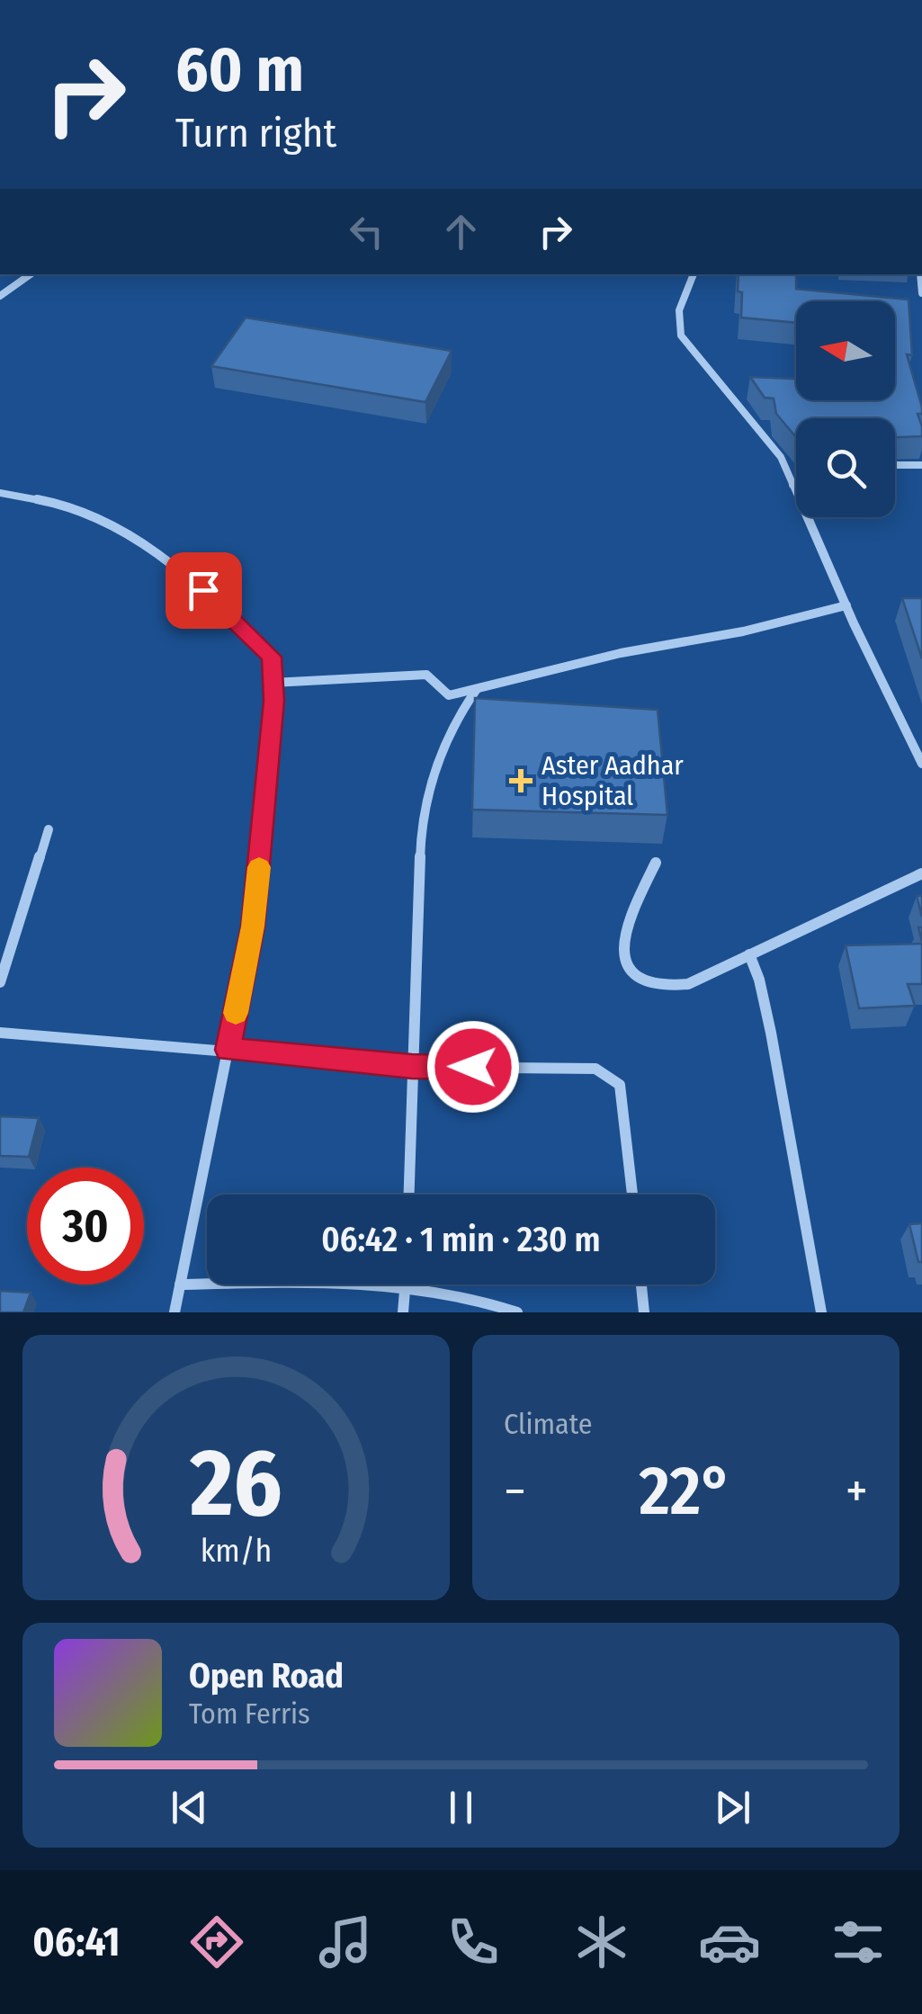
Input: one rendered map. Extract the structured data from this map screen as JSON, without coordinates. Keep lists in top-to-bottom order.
{
  "places": {
    "health": ["Aster Aadhar Hospital"]
  },
  "north": "left",
  "page": {
    "turn": ["60 m", "Turn right"],
    "limit": "30",
    "trip": "06:42 · 1 min · 230 m",
    "tile": "Climate",
    "heat": ["−", "22°", "+"],
    "song": ["Open Road", "Tom Ferris"],
    "tabs": "06:41",
    "gauge": ["26", "km/h"]
  }
}
